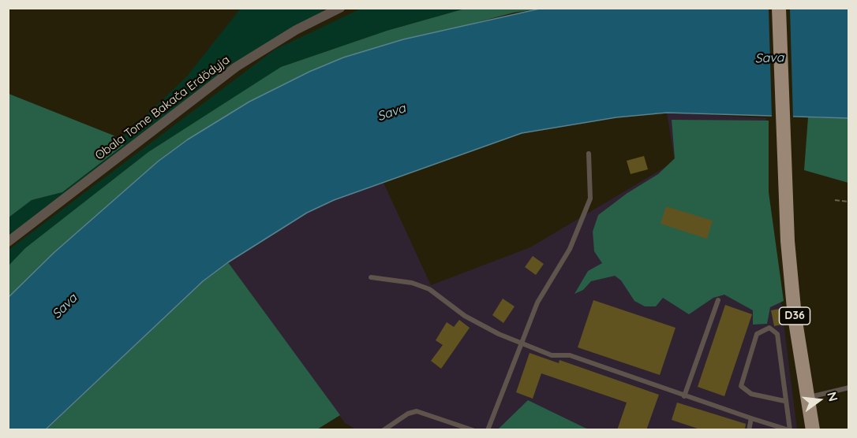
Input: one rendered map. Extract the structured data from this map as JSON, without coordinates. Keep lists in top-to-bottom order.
{
  "streets": {
    "main road": ["D36"],
    "street": ["Obala Tome Bakača Erdödyja"]
  },
  "water": ["Sava"],
  "north": "right"
}
